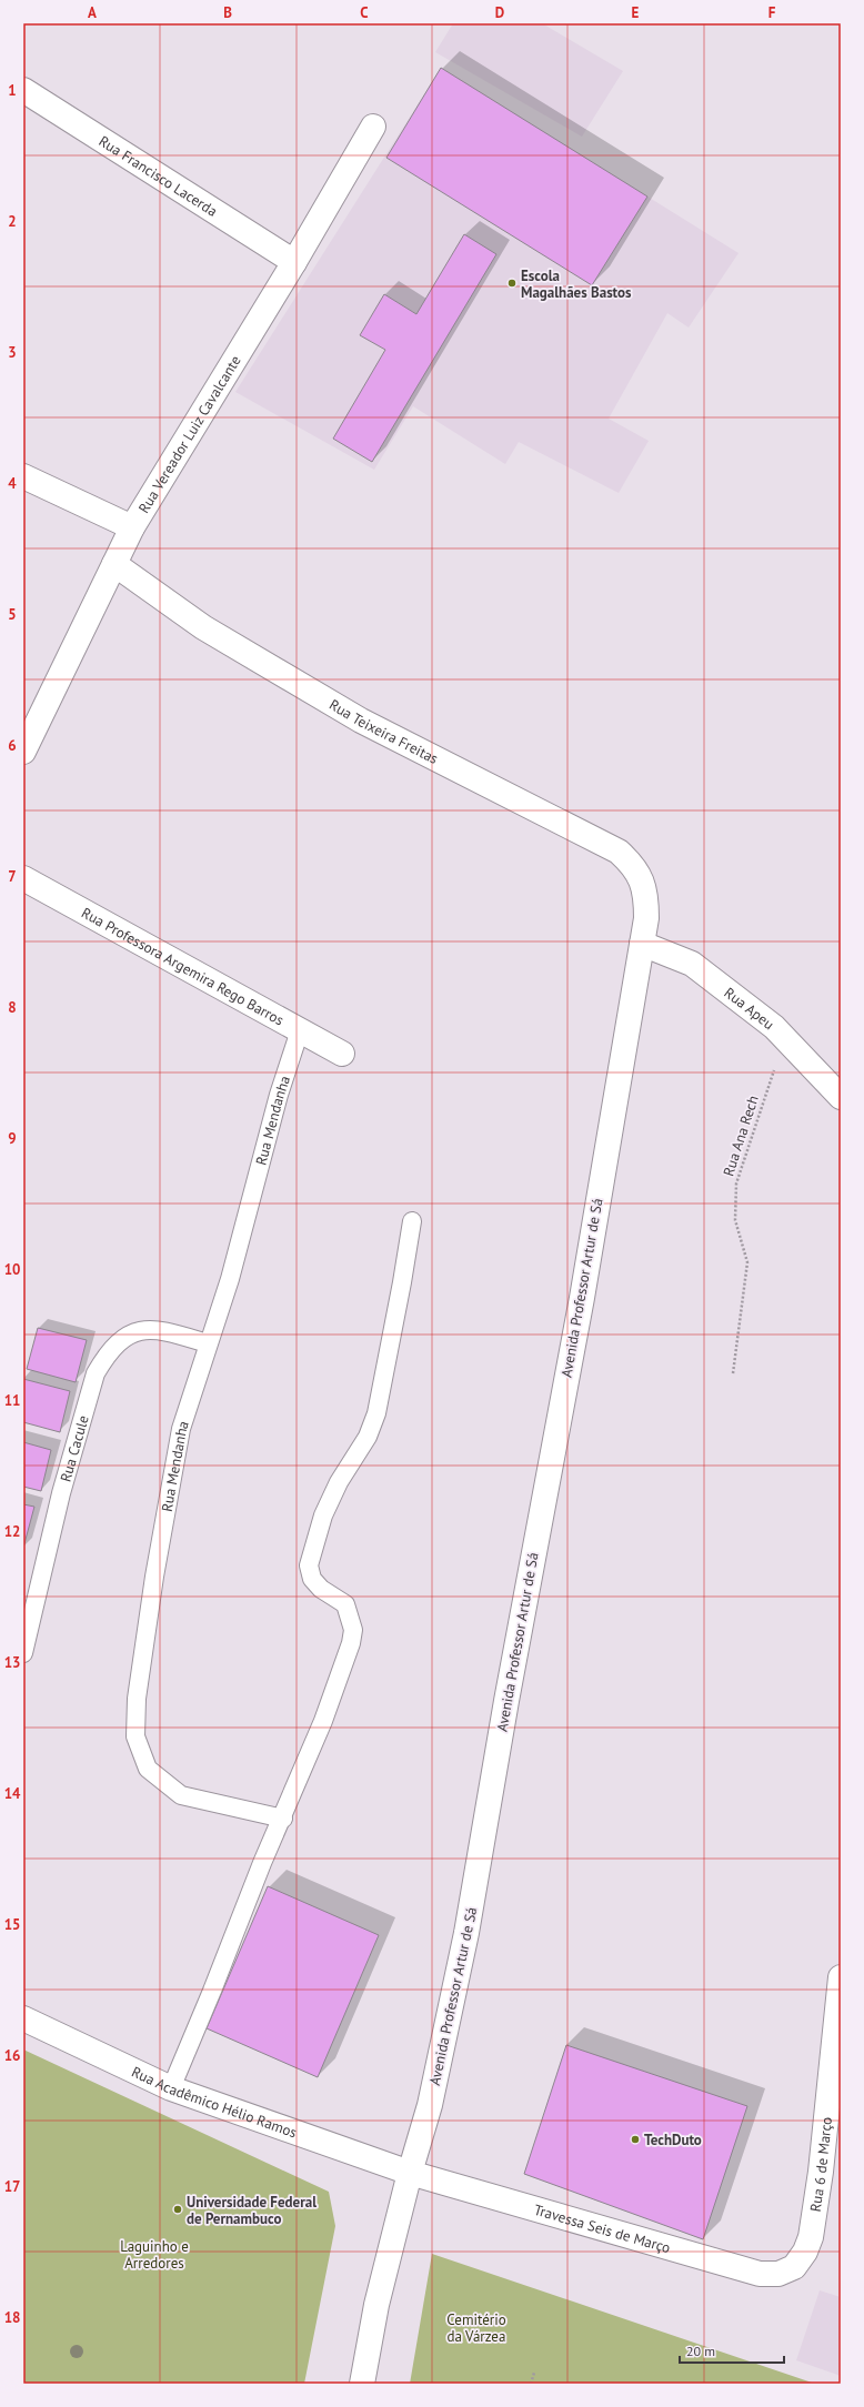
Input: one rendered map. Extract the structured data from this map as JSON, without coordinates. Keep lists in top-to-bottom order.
{
  "streets": {
    "street": [
      "Rua Francisco Lacerda",
      "Rua Vereador Luiz Cavalcante",
      "Rua Teixeira Freitas",
      "Rua Professora Argemira Rego Barros",
      "Rua Apeu",
      "Avenida Professor Artur de Sá",
      "Rua Acadêmico Hélio Ramos",
      "Rua 6 de Março",
      "Travessa Seis de Março"
    ],
    "lane": ["Rua Mendanha", "Rua Cacule"],
    "path": ["Rua Ana Rech"]
  },
  "crossings": [
    ["Rua Francisco Lacerda", "Rua Vereador Luiz Cavalcante"],
    ["Rua Vereador Luiz Cavalcante", "Rua Teixeira Freitas"],
    ["Rua Teixeira Freitas", "Avenida Professor Artur de Sá"],
    ["Rua Professora Argemira Rego Barros", "Rua Mendanha"],
    ["Rua Apeu", "Rua Ana Rech"],
    ["Rua Apeu", "Avenida Professor Artur de Sá"],
    ["Rua Mendanha", "Rua Cacule"],
    ["Avenida Professor Artur de Sá", "Rua Acadêmico Hélio Ramos"],
    ["Avenida Professor Artur de Sá", "Travessa Seis de Março"],
    ["Rua Acadêmico Hélio Ramos", "Travessa Seis de Março"],
    ["Rua 6 de Março", "Travessa Seis de Março"]
  ],
  "parks": ["Laguinho e Arredores", "Cemitério da Várzea"],
  "places": ["Escola Magalhães Bastos", "TechDuto", "Universidade Federal de Pernambuco"],
  "scale_bar": "20 m",
  "grid": {
    "columns": [
      "A",
      "B",
      "C",
      "D",
      "E",
      "F"
    ],
    "rows": [
      "1",
      "2",
      "3",
      "4",
      "5",
      "6",
      "7",
      "8",
      "9",
      "10",
      "11",
      "12",
      "13",
      "14",
      "15",
      "16",
      "17",
      "18"
    ]
  }
}
